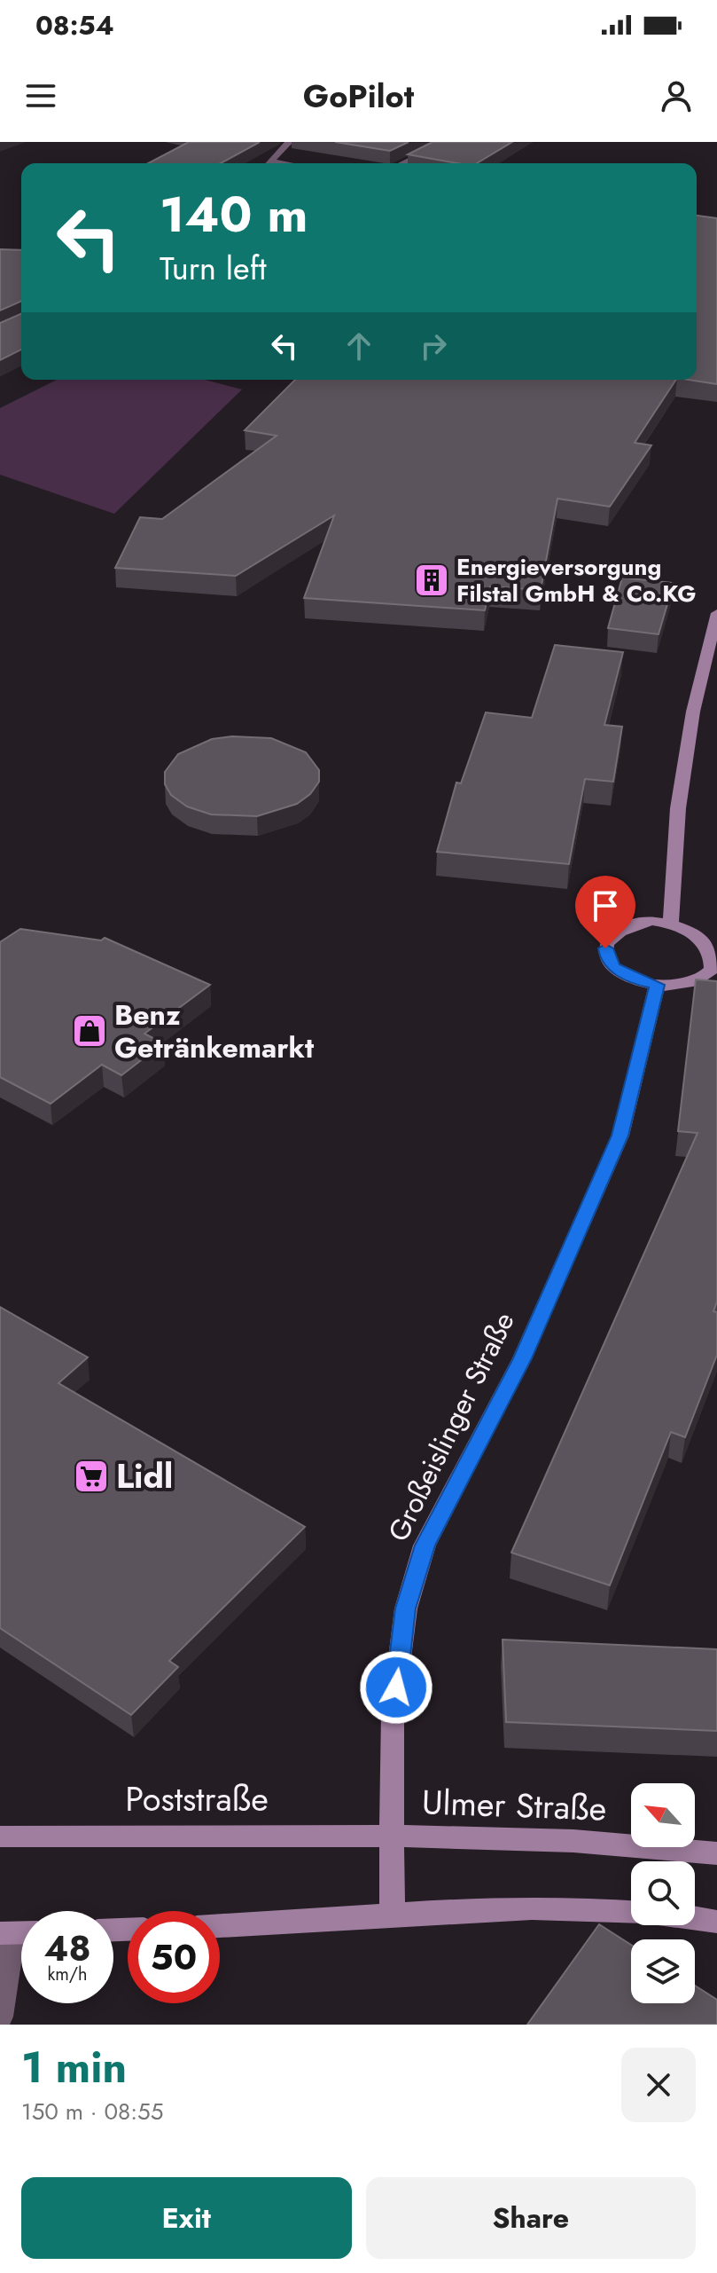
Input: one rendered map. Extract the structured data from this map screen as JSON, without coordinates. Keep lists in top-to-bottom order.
{
  "streets": {
    "main road": ["Großeislinger Straße", "Poststraße", "Ulmer Straße"]
  },
  "crossings": [
    ["Großeislinger Straße", "Poststraße"],
    ["Großeislinger Straße", "Ulmer Straße"],
    ["Poststraße", "Ulmer Straße"]
  ],
  "places": {
    "building": ["Energieversorgung Filstal GmbH & Co.KG"],
    "shop": ["Benz Getränkemarkt"],
    "supermarket": ["Lidl"]
  },
  "north": "top left",
  "page": {
    "status": "08:54",
    "header": "GoPilot",
    "turn": ["140 m", "Turn left"],
    "speed": "48 km/h",
    "limit": "50",
    "heading": ["1 min", "150 m · 08:55"],
    "buttons": ["Exit", "Share"]
  }
}
